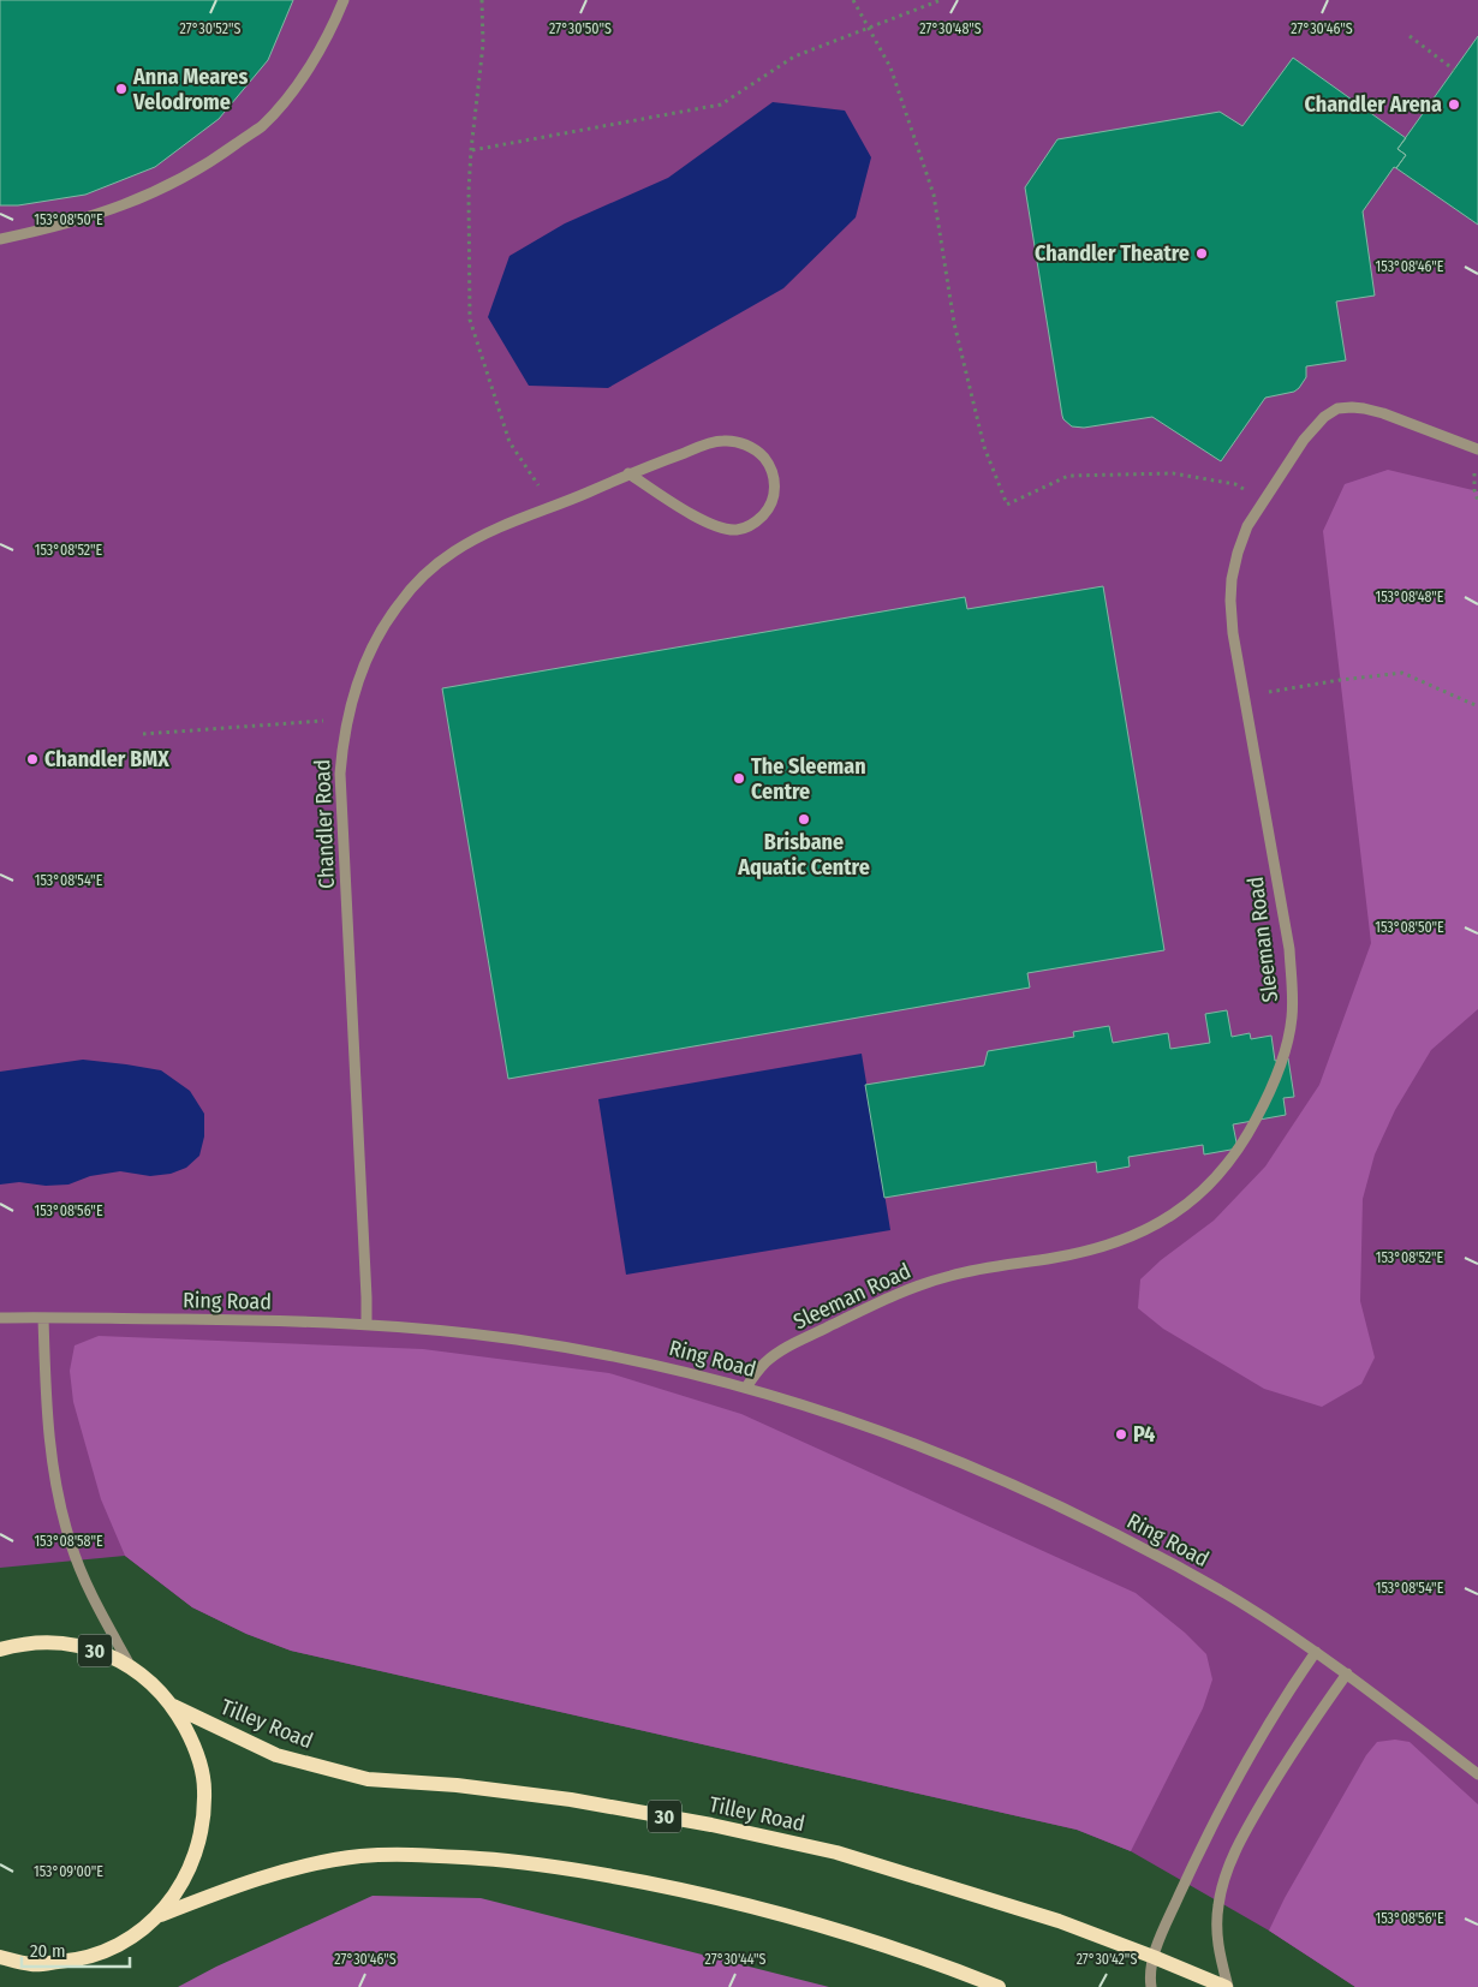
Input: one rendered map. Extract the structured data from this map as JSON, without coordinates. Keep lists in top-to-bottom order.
{
  "streets": {
    "main road": ["30", "Tilley Road"],
    "lane": ["Chandler Road", "Sleeman Road", "Ring Road"]
  },
  "crossings": [
    ["Chandler Road", "Ring Road"],
    ["Sleeman Road", "Ring Road"],
    ["30", "Tilley Road"]
  ],
  "places": [
    "Anna Meares Velodrome",
    "Chandler Arena",
    "Chandler Theatre",
    "Chandler BMX",
    "The Sleeman Centre",
    "Brisbane Aquatic Centre",
    "P4"
  ],
  "scale_bar": "20 m",
  "coordinates": [
    "27°30'52\"S",
    "27°30'50\"S",
    "27°30'48\"S",
    "27°30'46\"S",
    "153°08'50\"E",
    "153°08'46\"E",
    "153°08'52\"E",
    "153°08'48\"E",
    "153°08'54\"E",
    "153°08'56\"E",
    "153°08'58\"E",
    "153°09'00\"E",
    "27°30'44\"S",
    "27°30'42\"S"
  ]
}
